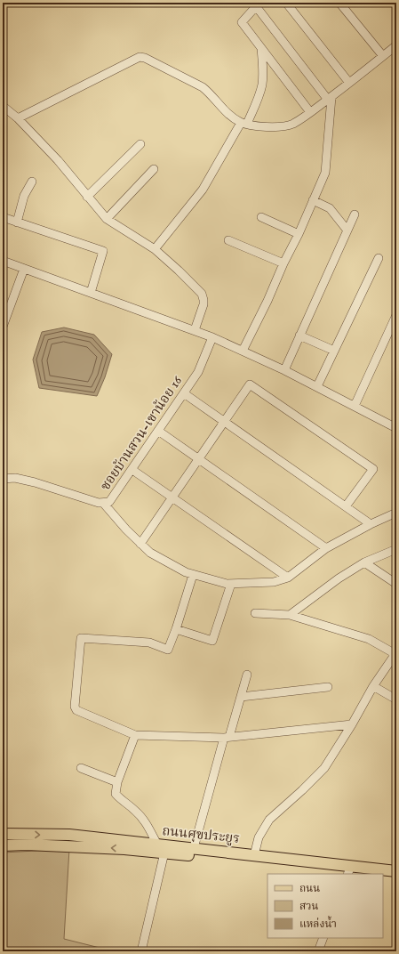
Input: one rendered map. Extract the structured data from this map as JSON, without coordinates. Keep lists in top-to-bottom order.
{
  "streets": {
    "main road": ["ถนนศุขประยูร"],
    "street": ["ซอยบ้านสวน-เขาน้อย 16"]
  },
  "legend": ["ถนน", "สวน", "แหล่งน้ำ"]
}
